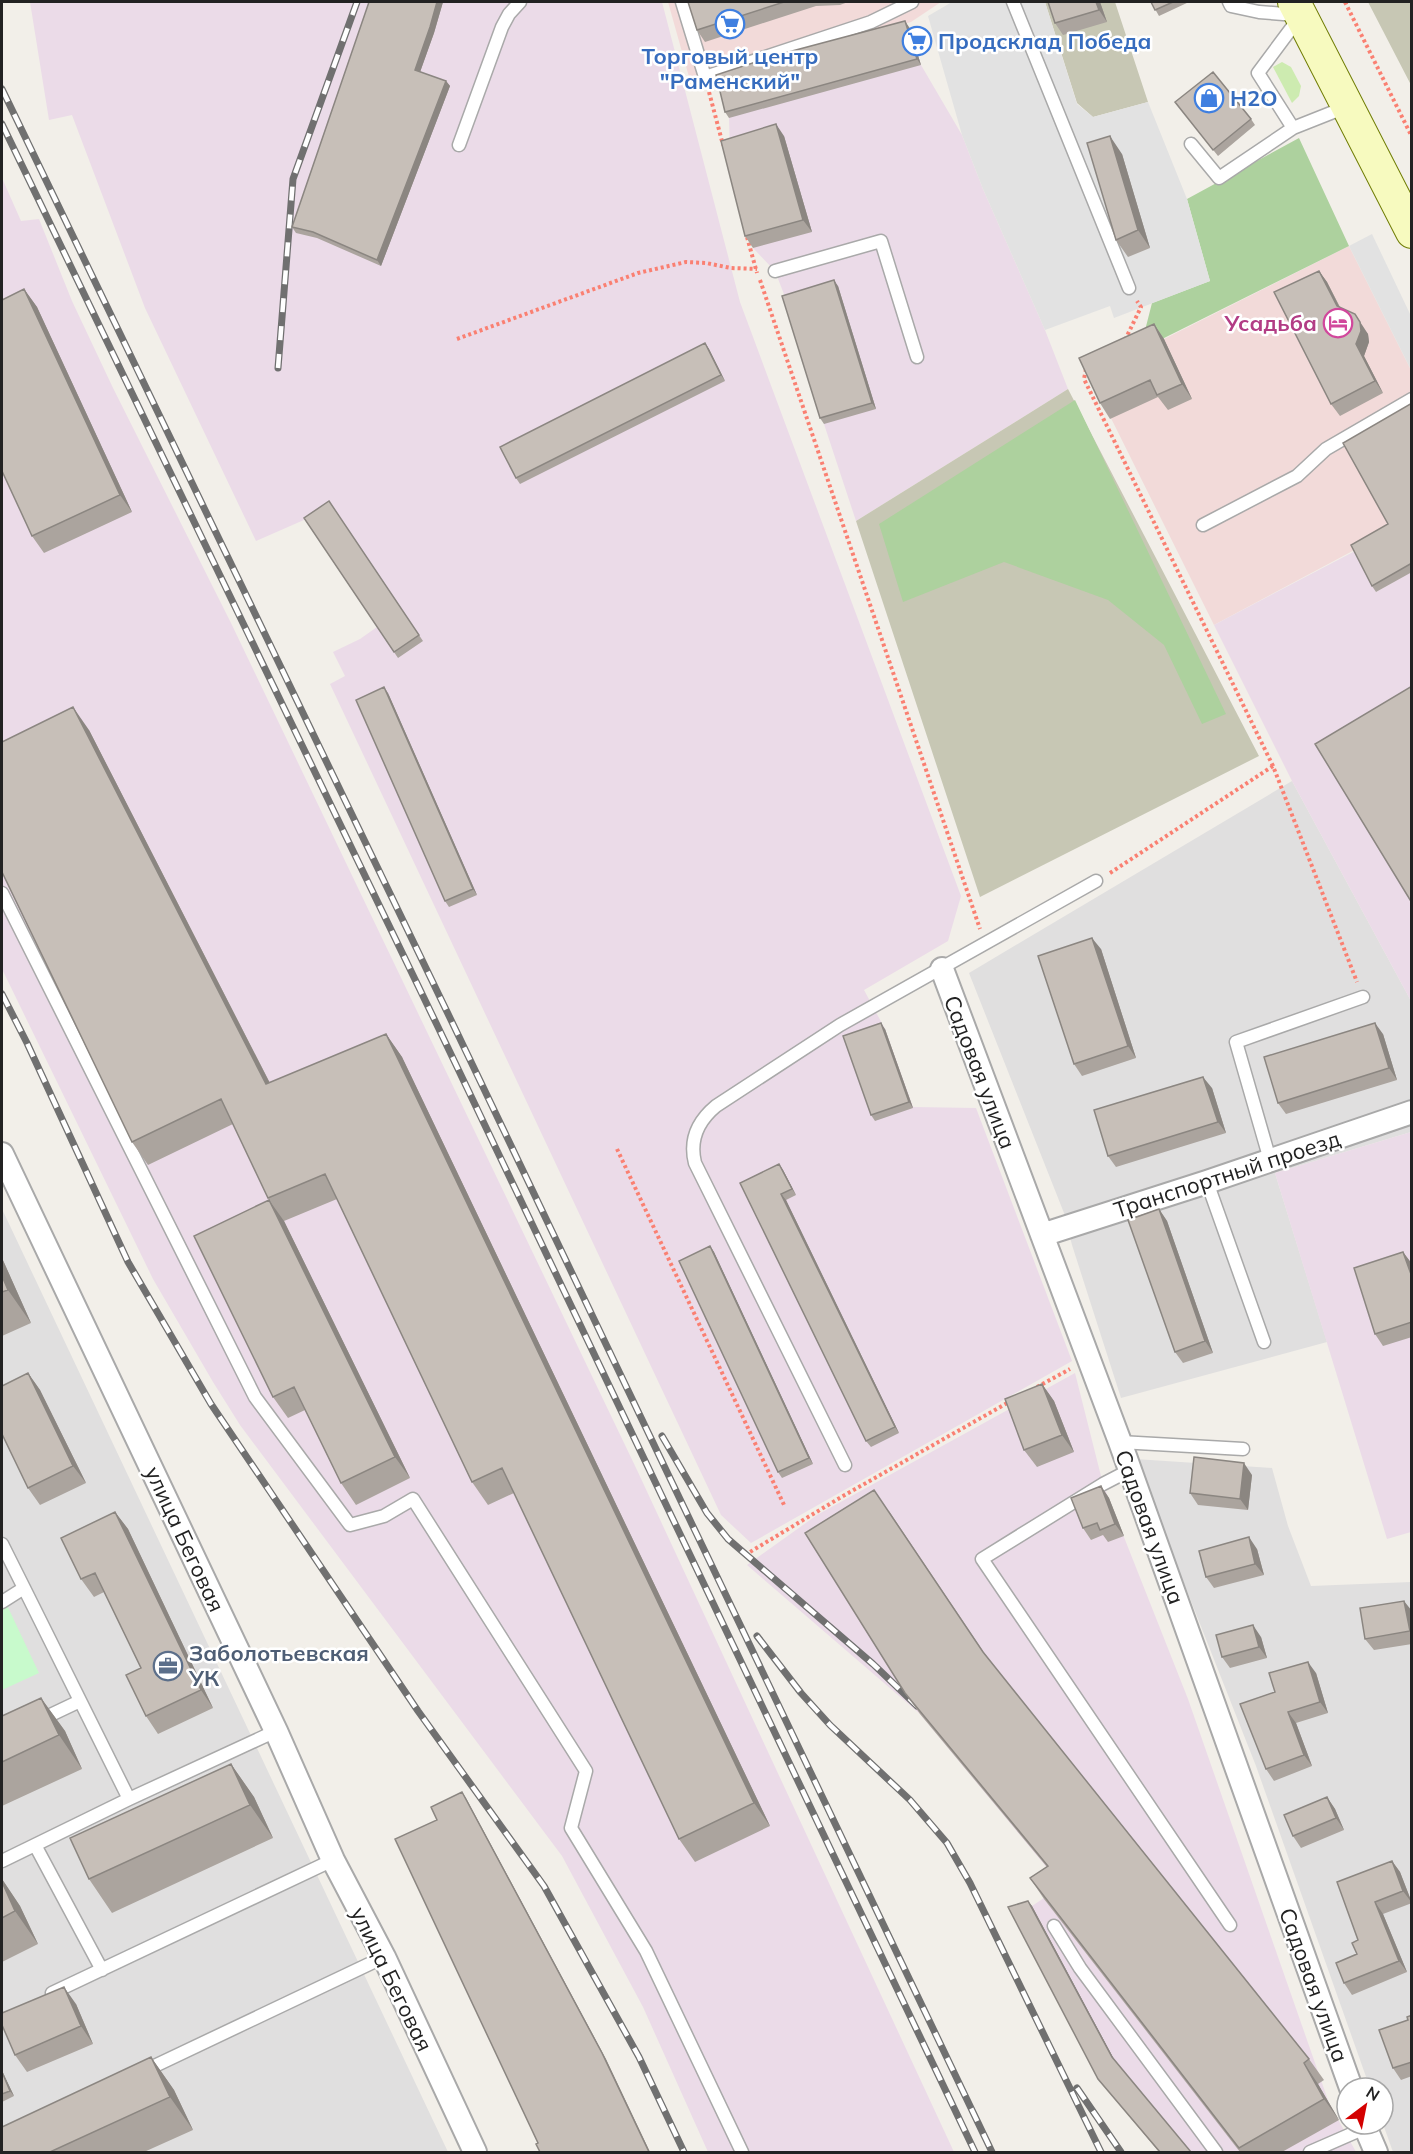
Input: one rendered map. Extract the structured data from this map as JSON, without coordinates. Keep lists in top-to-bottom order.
{
  "streets": {
    "street": ["Садовая улица", "Транспортный проезд", "улица Беговая"]
  },
  "crossings": [
    ["Садовая улица", "Транспортный проезд"]
  ],
  "places": {
    "supermarket": ["Торговый центр \"Раменский\"", "Продсклад Победа"],
    "shop": ["H2O"],
    "hotel": ["Усадьба"],
    "office": ["Заболотьевская УК"]
  },
  "north": "top right"
}
